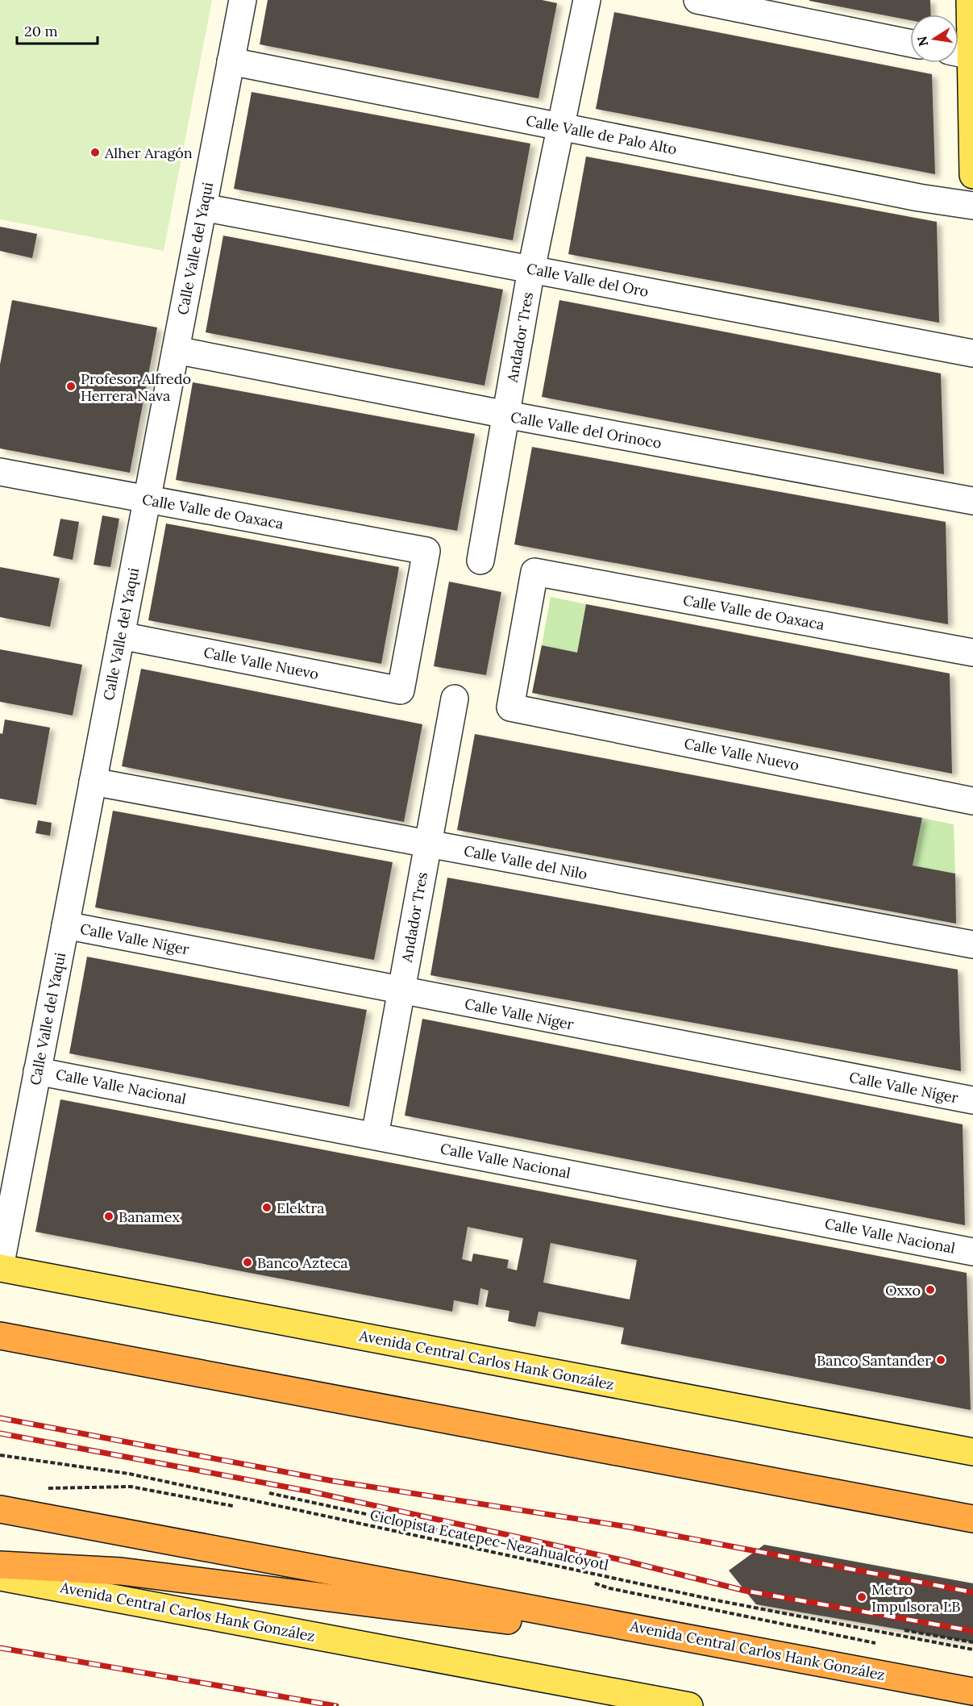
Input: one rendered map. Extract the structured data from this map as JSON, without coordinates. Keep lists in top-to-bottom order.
{
  "streets": {
    "highway": ["Avenida Central Carlos Hank González"],
    "street": [
      "Calle Valle de Palo Alto",
      "Calle Valle del Yaqui",
      "Calle Valle del Oro",
      "Andador Tres",
      "Calle Valle del Orinoco",
      "Calle Valle de Oaxaca",
      "Calle Valle Nuevo",
      "Calle Valle del Nilo",
      "Calle Valle Níger",
      "Calle Valle Nacional"
    ],
    "path": ["Ciclopista Ecatepec-Nezahualcóyotl"]
  },
  "crossings": [
    ["Calle Valle de Palo Alto", "Calle Valle del Yaqui"],
    ["Calle Valle de Palo Alto", "Andador Tres"],
    ["Calle Valle del Yaqui", "Calle Valle del Oro"],
    ["Calle Valle del Yaqui", "Calle Valle del Orinoco"],
    ["Calle Valle del Yaqui", "Calle Valle de Oaxaca"],
    ["Calle Valle del Yaqui", "Calle Valle Nuevo"],
    ["Calle Valle del Yaqui", "Calle Valle del Nilo"],
    ["Calle Valle del Yaqui", "Calle Valle Níger"],
    ["Calle Valle del Yaqui", "Calle Valle Nacional"],
    ["Calle Valle del Yaqui", "Avenida Central Carlos Hank González"],
    ["Calle Valle del Oro", "Andador Tres"],
    ["Andador Tres", "Calle Valle del Orinoco"],
    ["Andador Tres", "Calle Valle del Nilo"],
    ["Andador Tres", "Calle Valle Níger"],
    ["Andador Tres", "Calle Valle Nacional"],
    ["Calle Valle de Oaxaca", "Calle Valle Nuevo"]
  ],
  "places": [
    "Alher Aragón",
    "Profesor Alfredo Herrera Nava",
    "Elektra",
    "Banamex",
    "Banco Azteca",
    "Oxxo",
    "Banco Santander",
    "Metro Impulsora LB"
  ],
  "scale_bar": "20 m",
  "north": "left"
}
